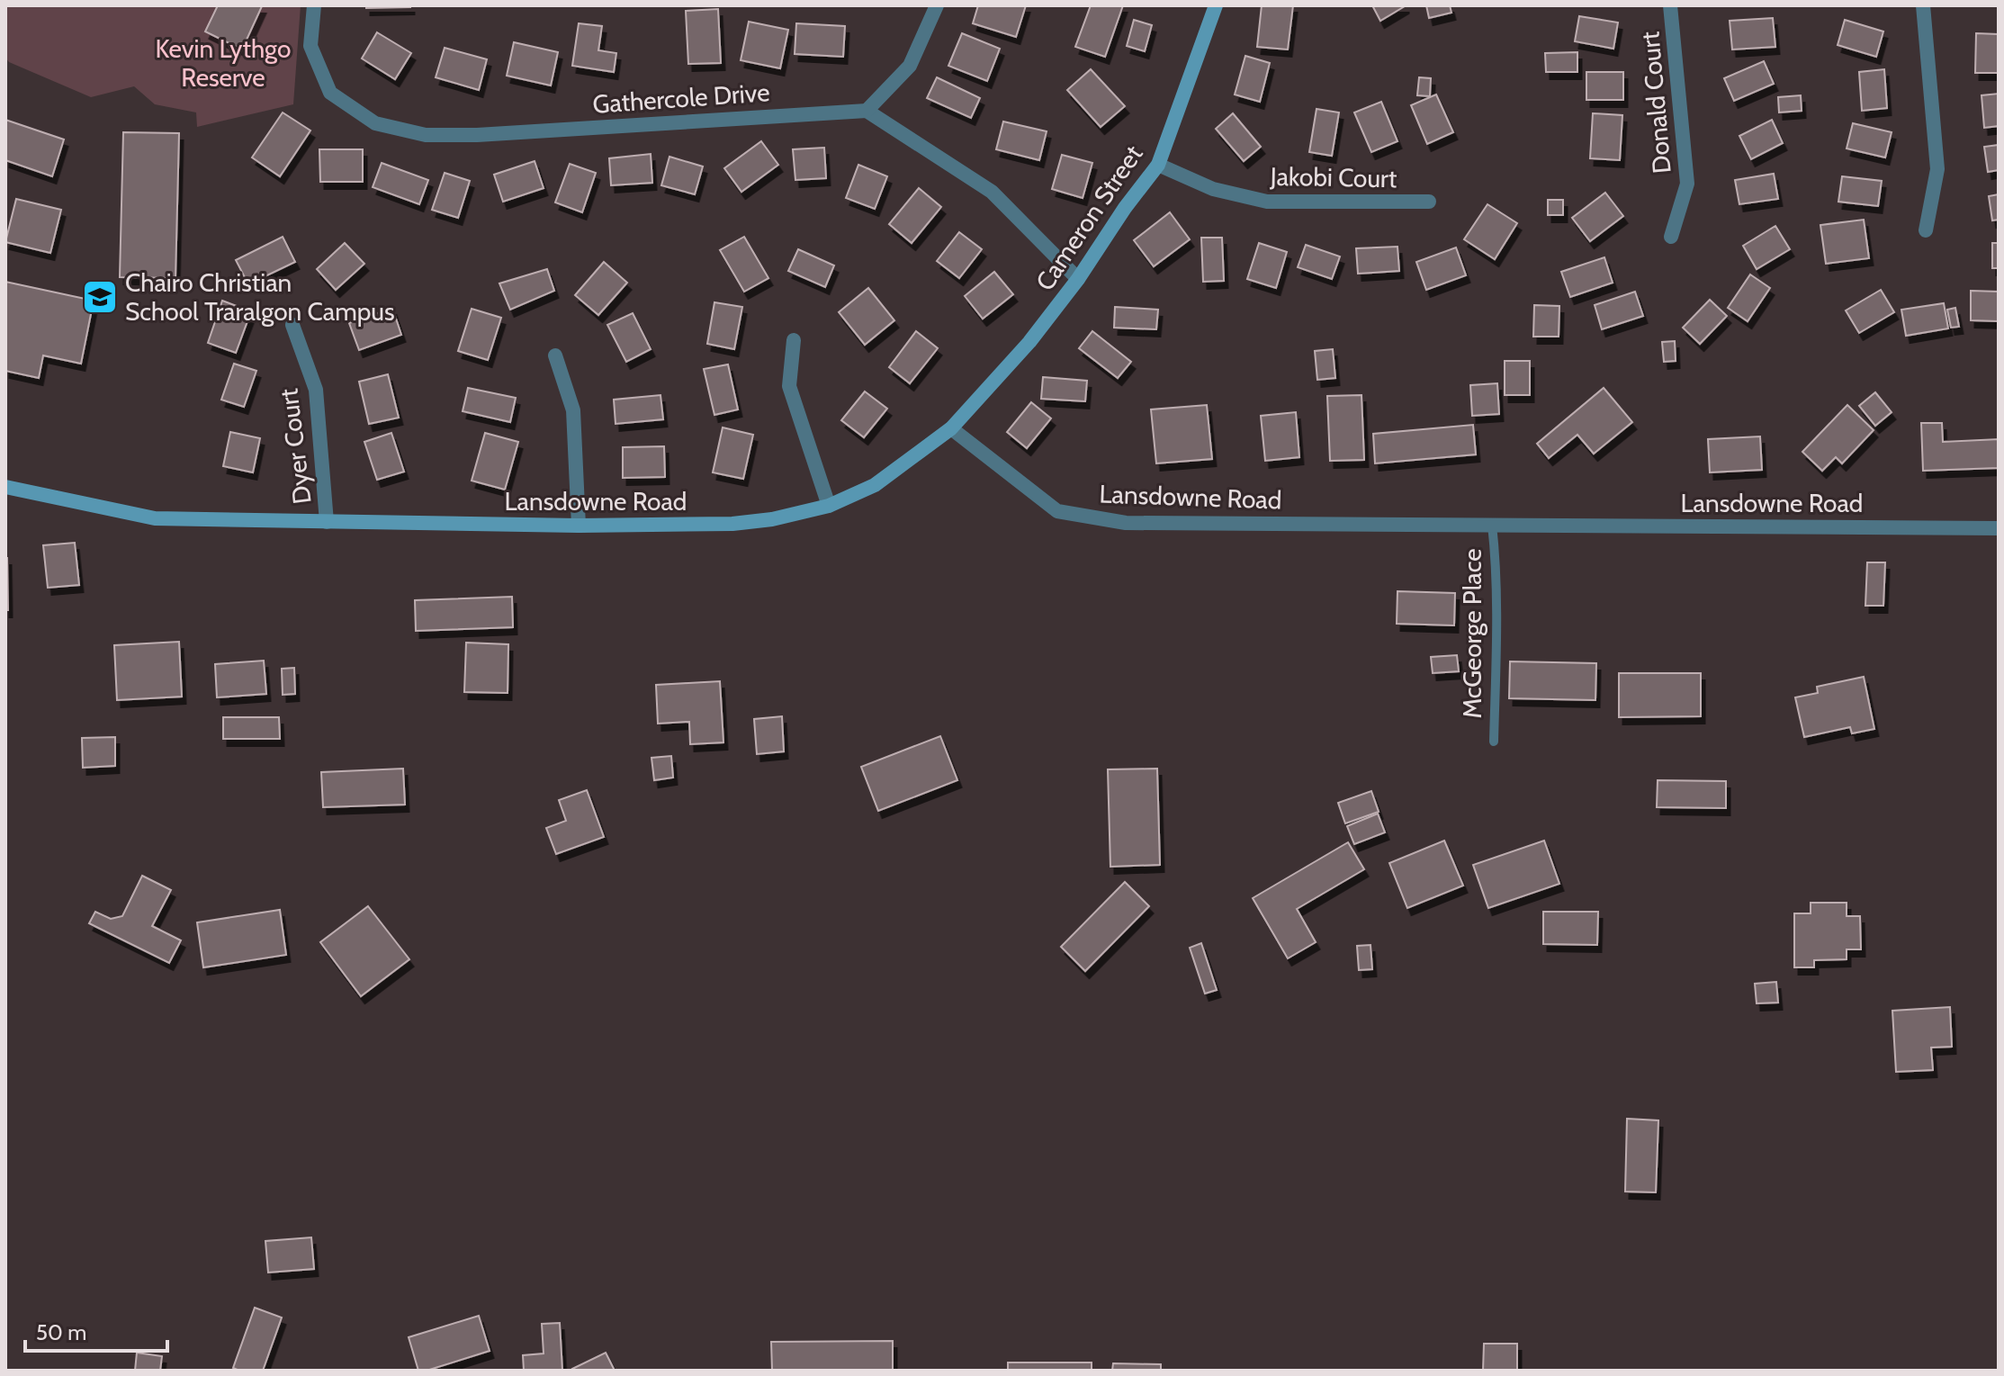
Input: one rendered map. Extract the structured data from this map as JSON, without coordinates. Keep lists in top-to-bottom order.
{
  "streets": {
    "street": [
      "Gathercole Drive",
      "Donald Court",
      "Jakobi Court",
      "Cameron Street",
      "Dyer Court",
      "Lansdowne Road"
    ],
    "lane": ["McGeorge Place"]
  },
  "crossings": [
    ["Jakobi Court", "Cameron Street"],
    ["Cameron Street", "Lansdowne Road"],
    ["Dyer Court", "Lansdowne Road"],
    ["Lansdowne Road", "McGeorge Place"]
  ],
  "parks": ["Kevin Lythgo Reserve"],
  "places": {
    "school or university": ["Chairo Christian School Traralgon Campus"]
  },
  "scale_bar": "50 m"
}
